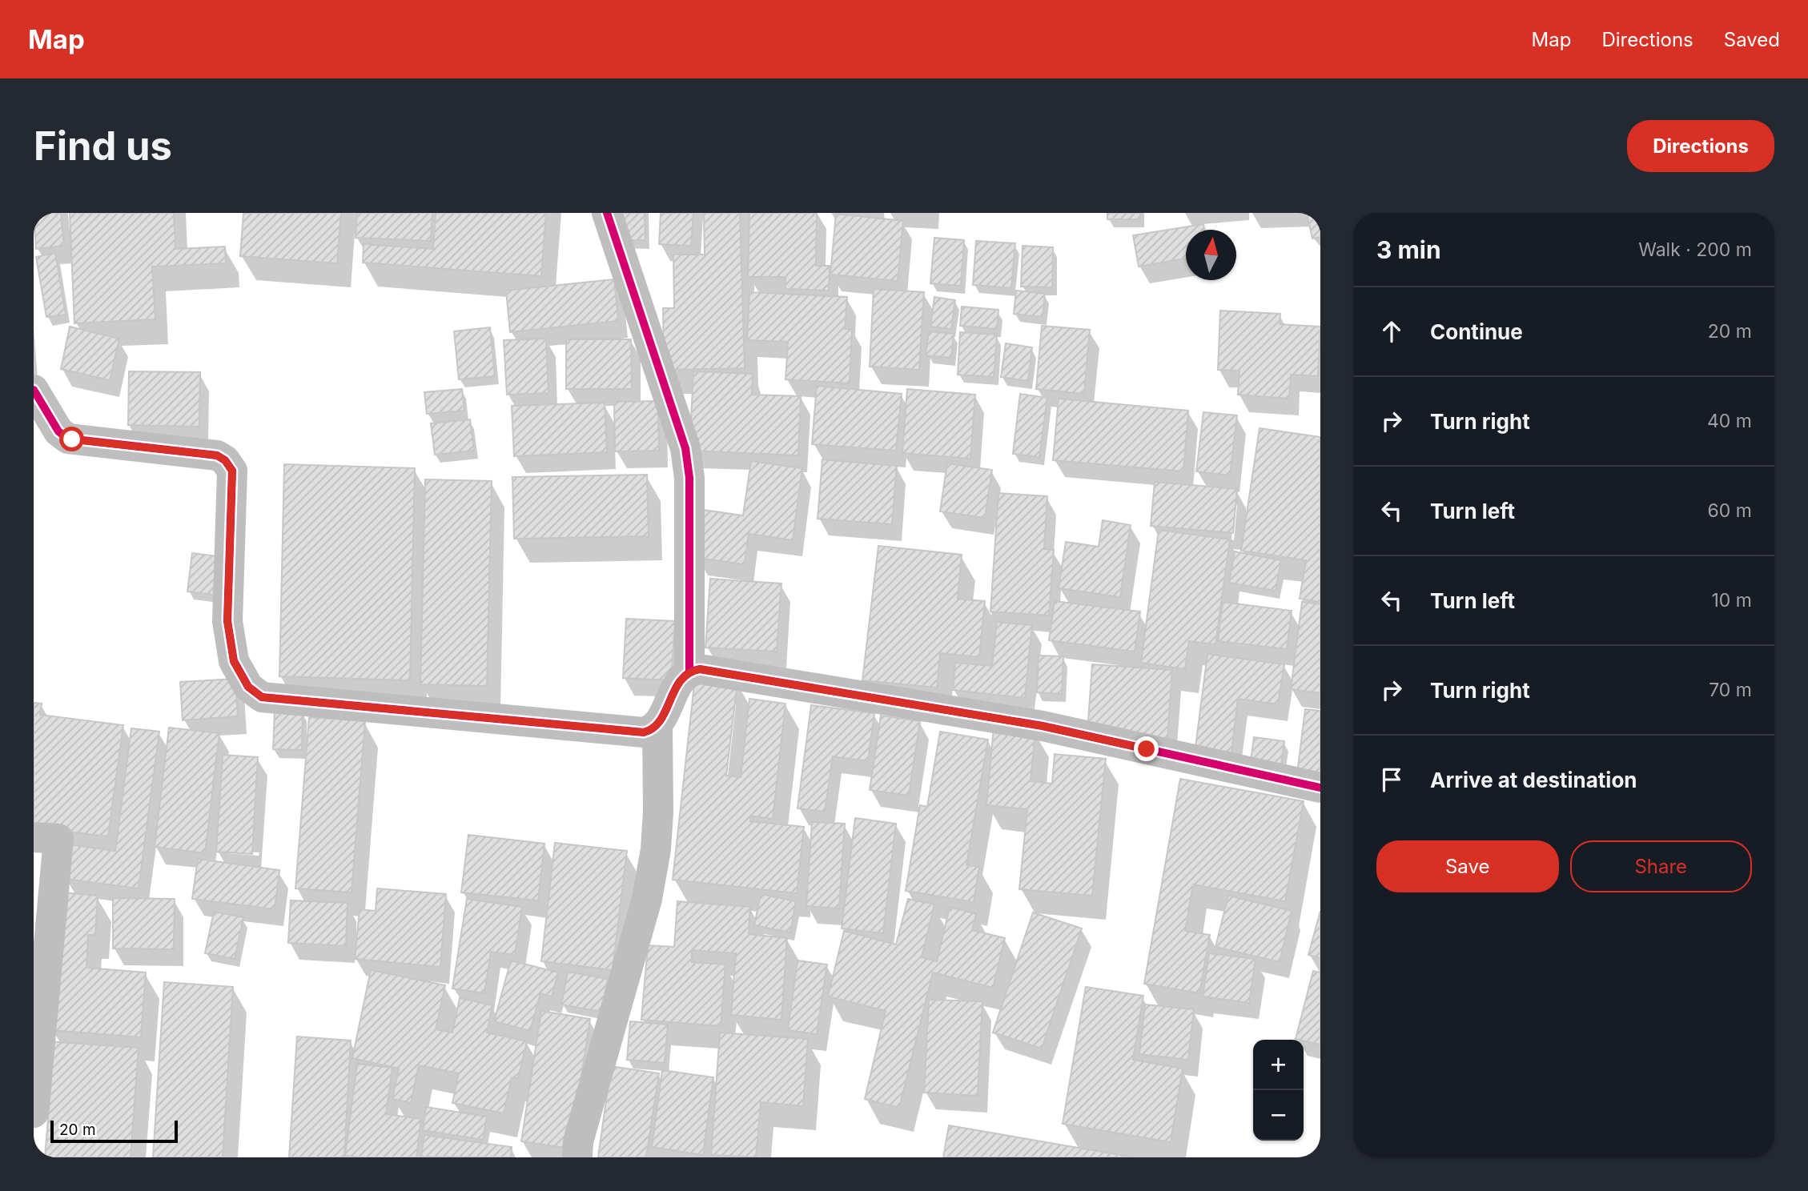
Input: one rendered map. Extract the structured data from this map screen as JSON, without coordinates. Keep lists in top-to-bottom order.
{
  "scale_bar": "20 m",
  "north": "top",
  "page": {
    "header": "Map",
    "nav": ["Map", "Directions", "Saved"],
    "buttons": [
      "Directions",
      ["Save", "Share"]
    ],
    "title": "Find us",
    "heading": ["3 min", "Walk · 200 m"],
    "list": [
      ["Continue", "20 m"],
      ["Turn right", "40 m"],
      ["Turn left", "60 m"],
      ["Turn left", "10 m"],
      ["Turn right", "70 m"],
      "Arrive at destination"
    ],
    "map_buttons": ["+", "−"],
    "scale": "20 m"
  }
}
